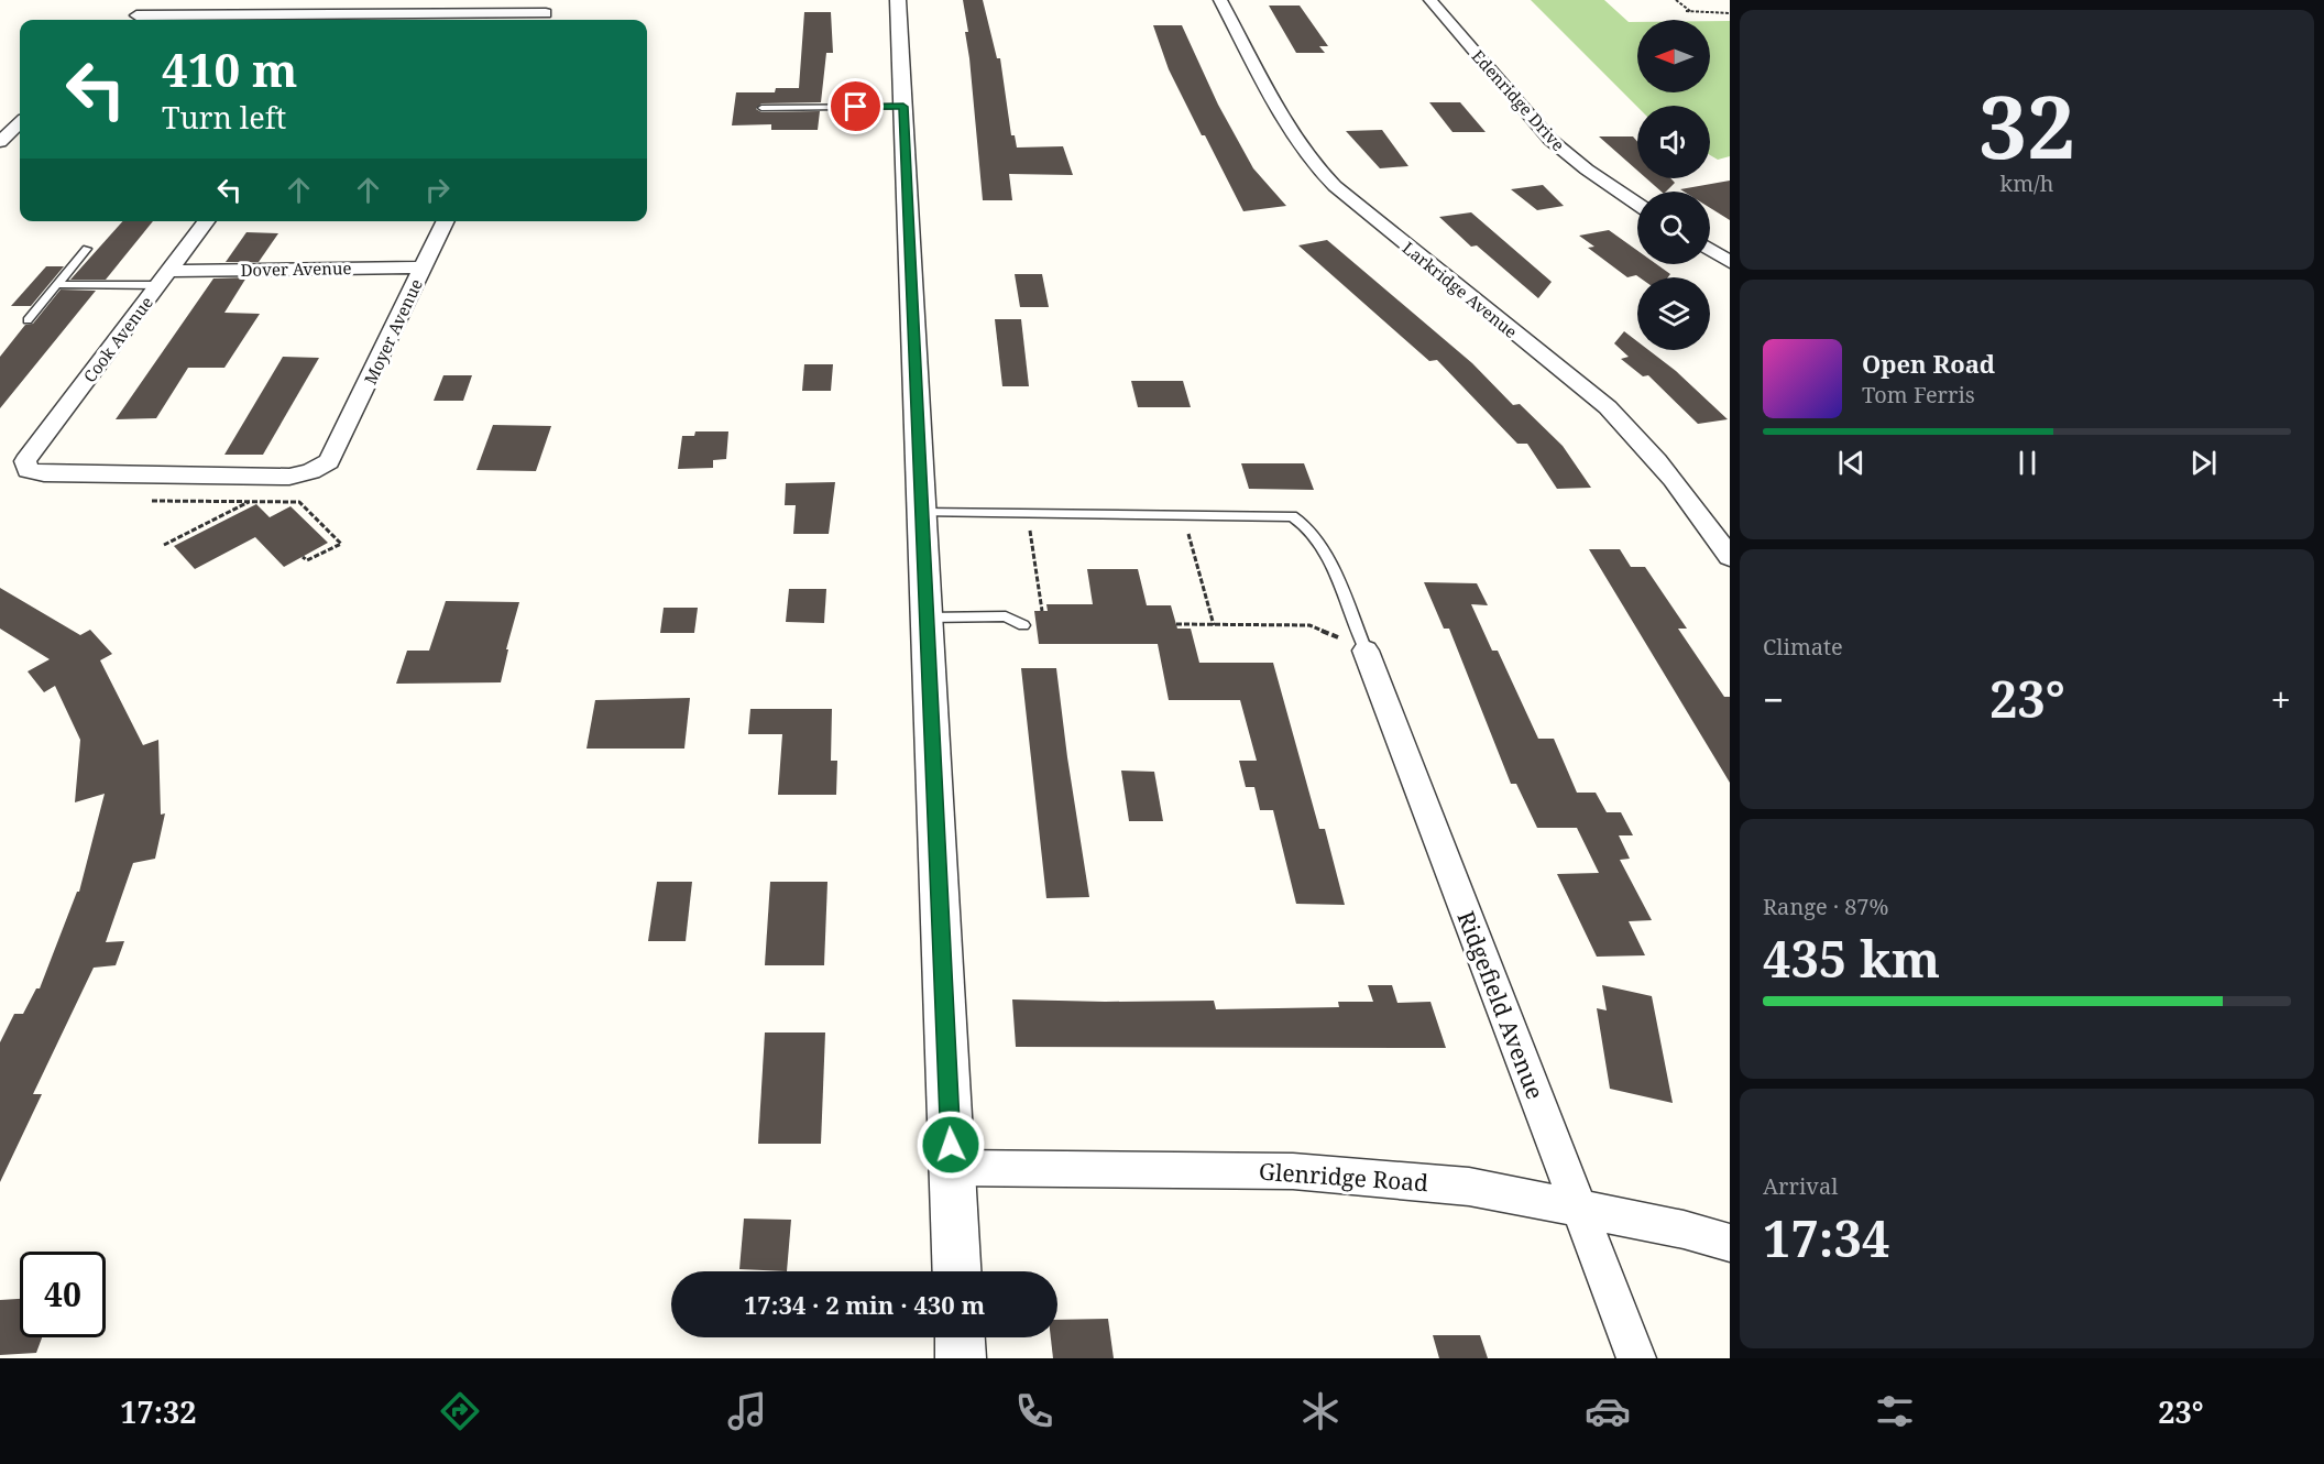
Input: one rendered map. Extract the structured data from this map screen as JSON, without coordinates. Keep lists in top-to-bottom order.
{
  "streets": {
    "street": [
      "Edenridge Drive",
      "Dover Avenue",
      "Larkridge Avenue",
      "Moyer Avenue",
      "Cook Avenue",
      "Ridgefield Avenue",
      "Glenridge Road"
    ]
  },
  "crossings": [
    ["Dover Avenue", "Moyer Avenue"],
    ["Dover Avenue", "Cook Avenue"],
    ["Moyer Avenue", "Cook Avenue"],
    ["Ridgefield Avenue", "Glenridge Road"]
  ],
  "north": "left",
  "page": {
    "tile": [
      ["32", "km/h"],
      "Climate",
      ["Range · 87%", "435 km"],
      ["Arrival", "17:34"]
    ],
    "turn": ["410 m", "Turn left"],
    "song": ["Open Road", "Tom Ferris"],
    "heat": ["−", "23°", "+"],
    "limit": "40",
    "trip": "17:34 · 2 min · 430 m",
    "tabs": ["17:32", "23°"]
  }
}
